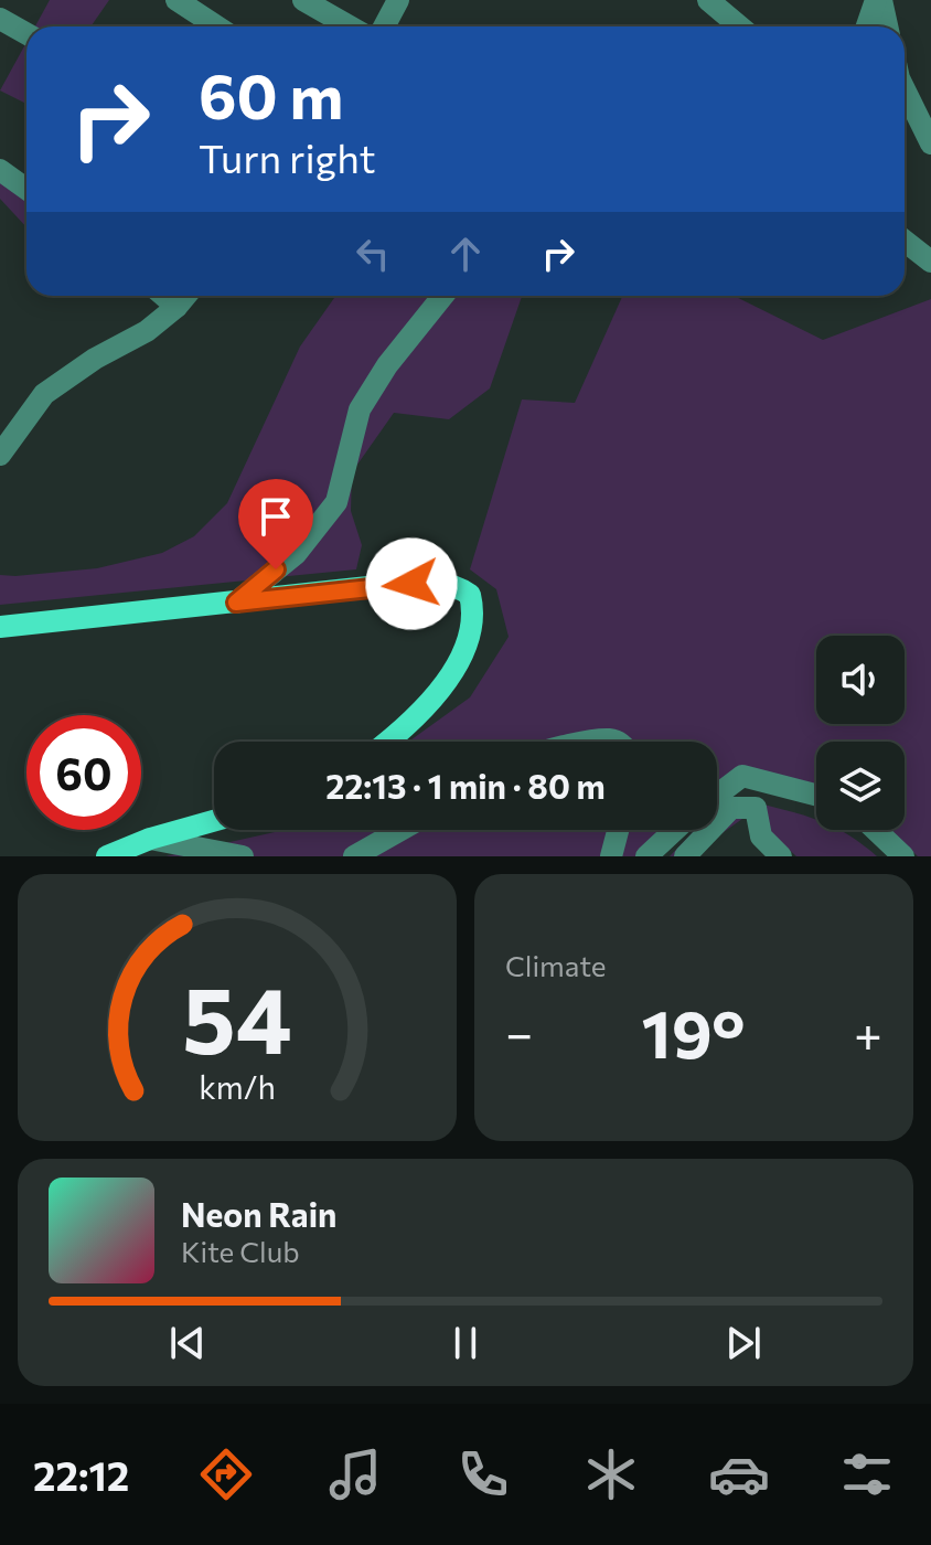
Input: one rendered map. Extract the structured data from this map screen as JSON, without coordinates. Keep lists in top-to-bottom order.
{
  "page": {
    "turn": ["60 m", "Turn right"],
    "limit": "60",
    "trip": "22:13 · 1 min · 80 m",
    "tile": "Climate",
    "heat": ["−", "19°", "+"],
    "song": ["Neon Rain", "Kite Club"],
    "tabs": "22:12",
    "gauge": ["54", "km/h"]
  }
}
